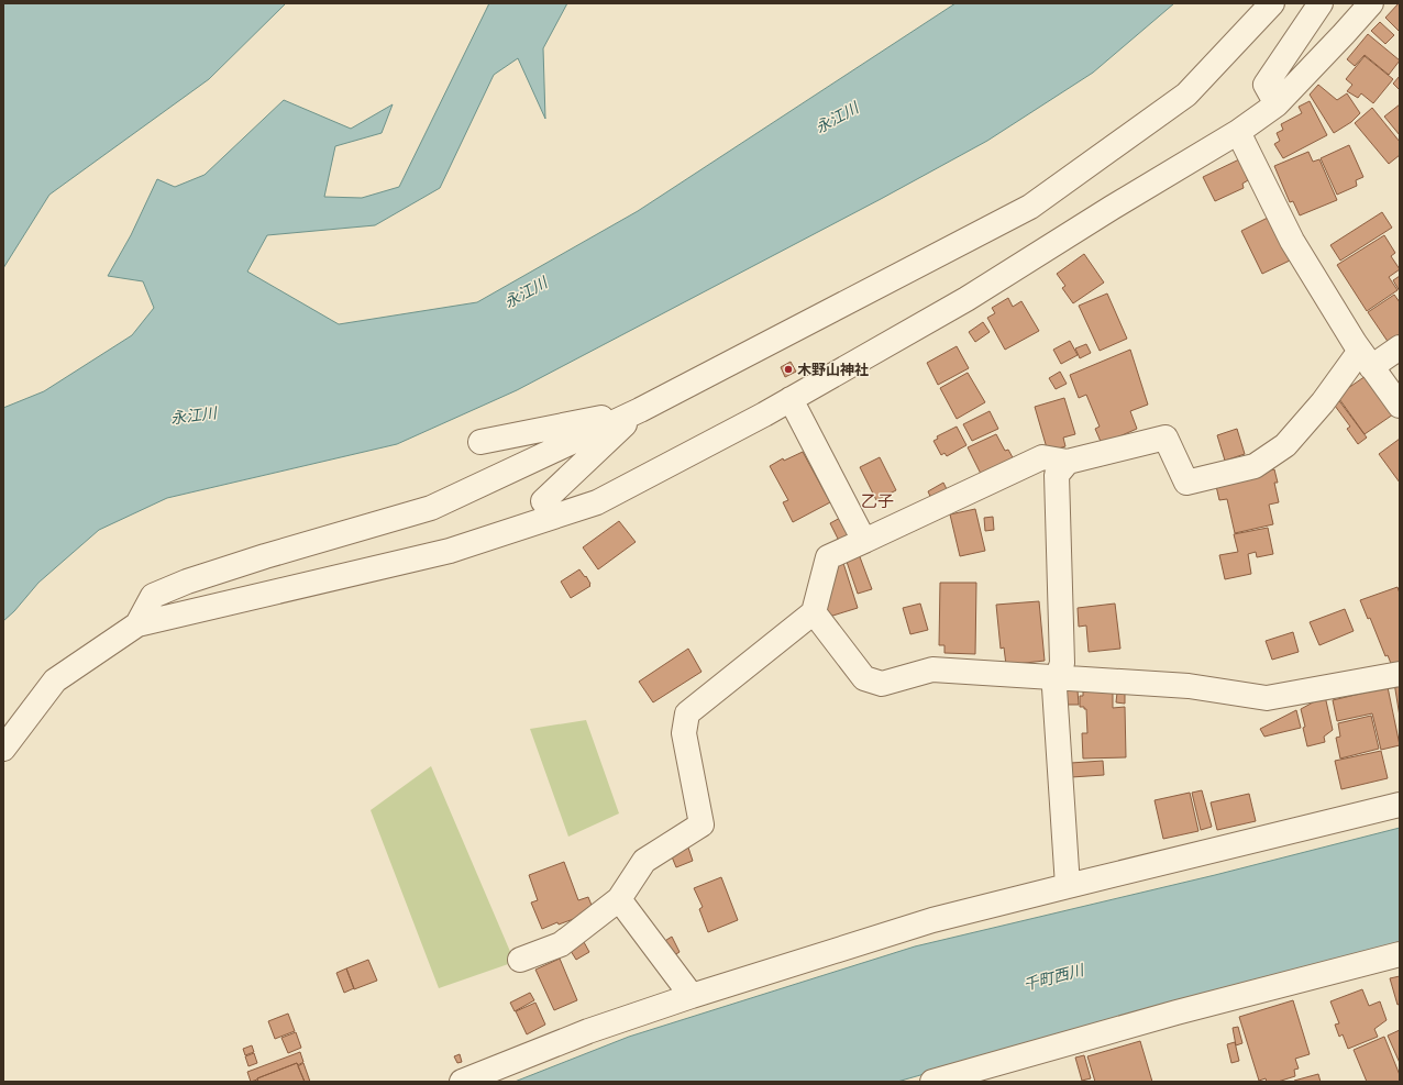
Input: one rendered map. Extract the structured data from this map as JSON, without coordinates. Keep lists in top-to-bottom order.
{
  "districts": ["乙子"],
  "water": ["永江川", "千町西川"],
  "places": ["木野山神社"]
}
